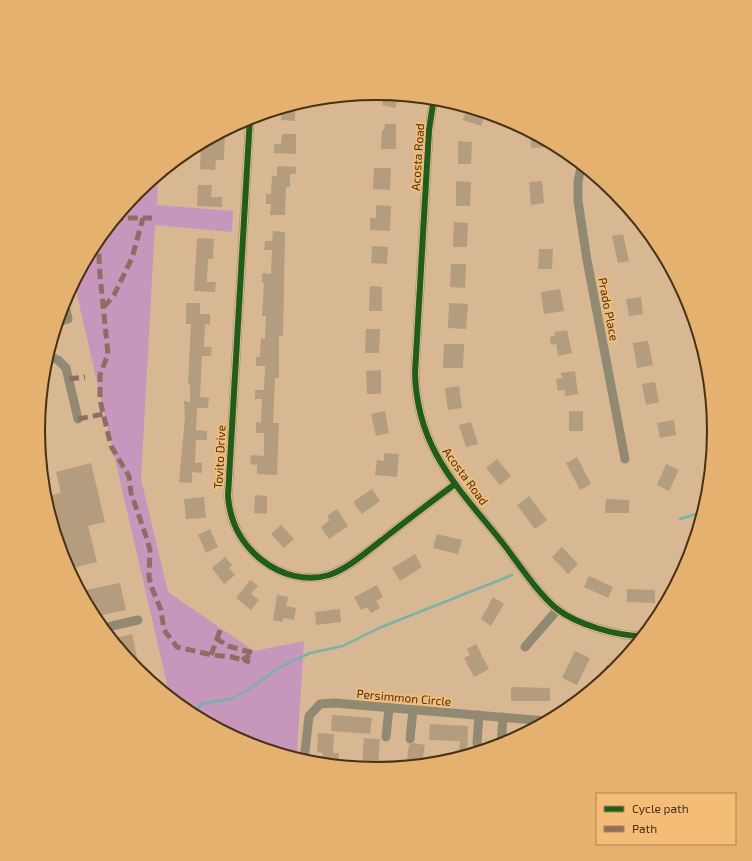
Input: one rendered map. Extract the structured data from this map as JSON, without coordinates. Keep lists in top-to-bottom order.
{
  "streets": {
    "street": [
      "Acosta Road",
      "Prado Place",
      "Tovito Drive",
      "Persimmon Circle"
    ]
  },
  "crossings": [
    ["Acosta Road", "Tovito Drive"]
  ],
  "legend": ["Cycle path", "Path"]
}
